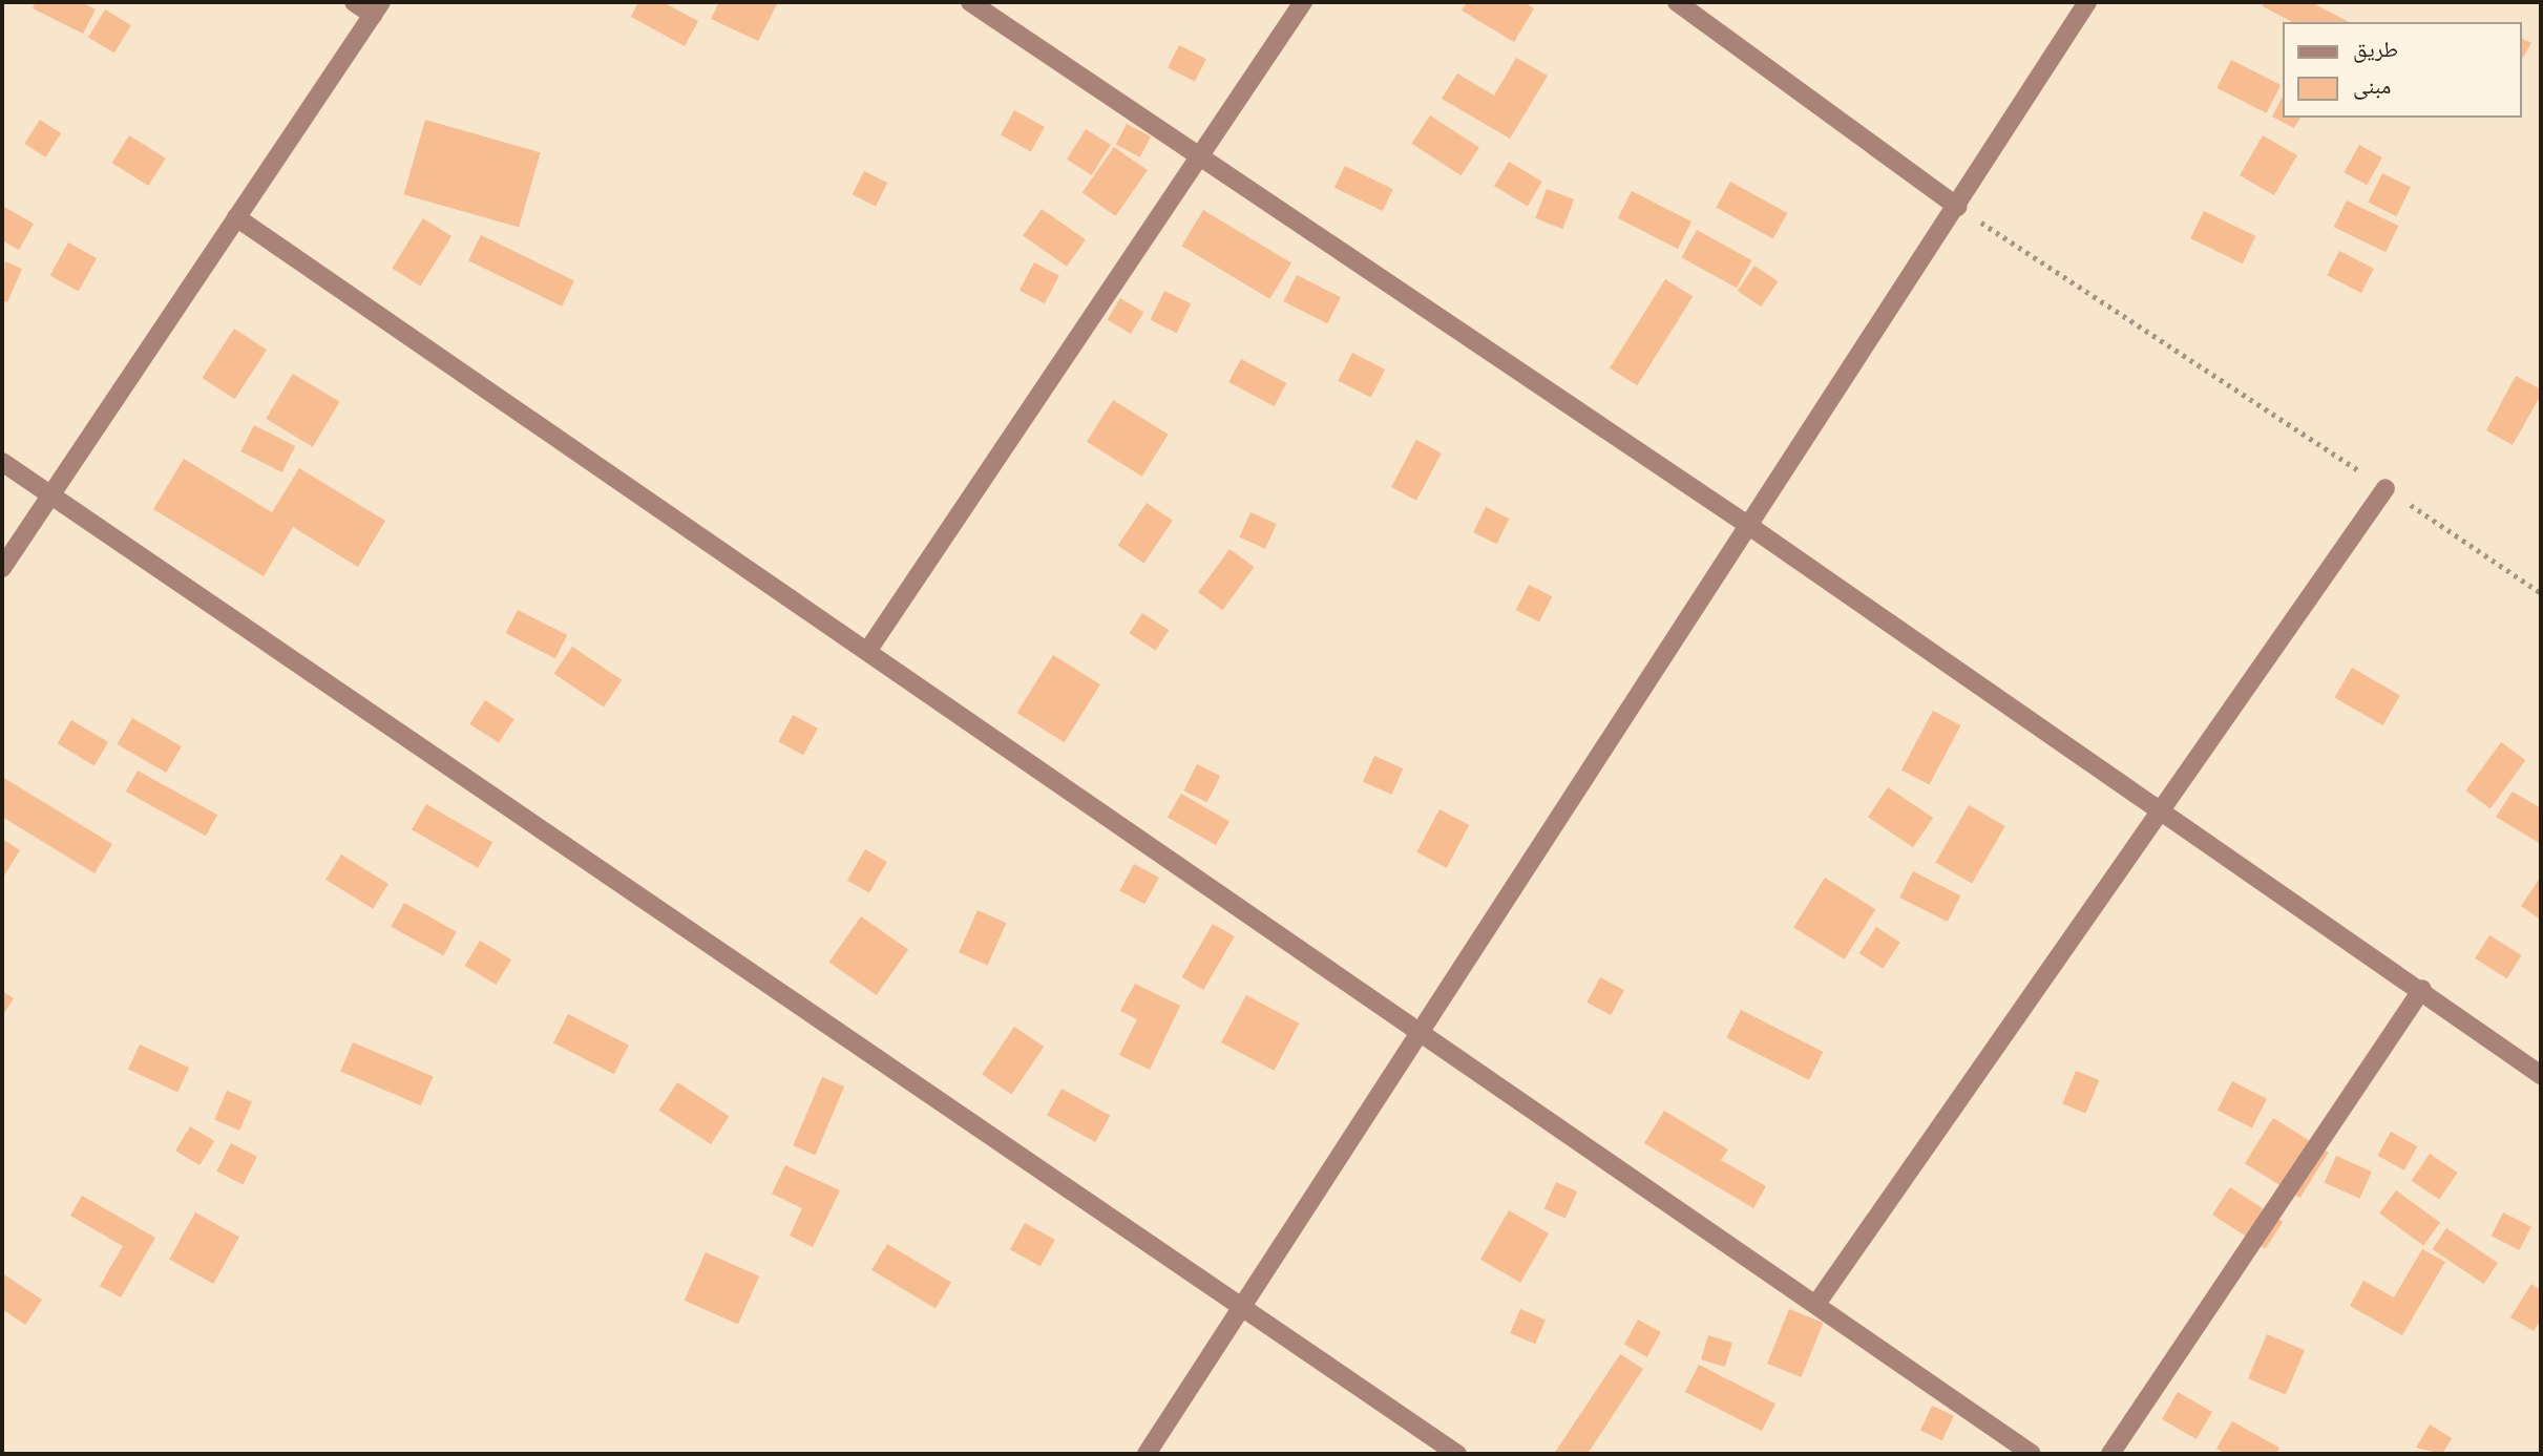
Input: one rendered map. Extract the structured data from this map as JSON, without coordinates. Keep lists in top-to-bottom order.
{
  "legend": ["طريق", "مبنى"]
}
